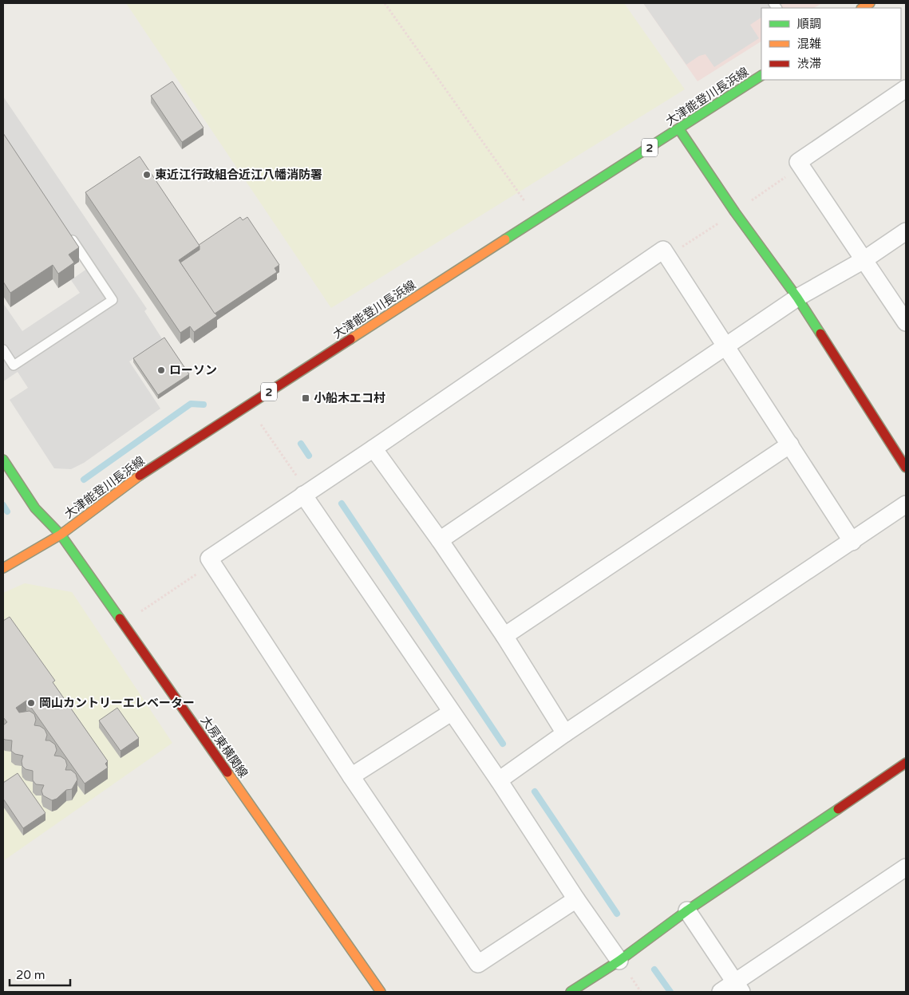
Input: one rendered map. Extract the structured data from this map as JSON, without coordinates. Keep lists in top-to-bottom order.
{
  "streets": {
    "main road": ["大津能登川長浜線", "2", "大房東横関線"]
  },
  "crossings": [
    ["大津能登川長浜線", "大房東横関線"]
  ],
  "places": {
    "other": ["東近江行政組合近江八幡消防署", "ローソン", "岡山カントリーエレベーター"],
    "transit": ["小船木エコ村"]
  },
  "legend": ["順調", "混雑", "渋滞"],
  "scale_bar": "20 m"
}
